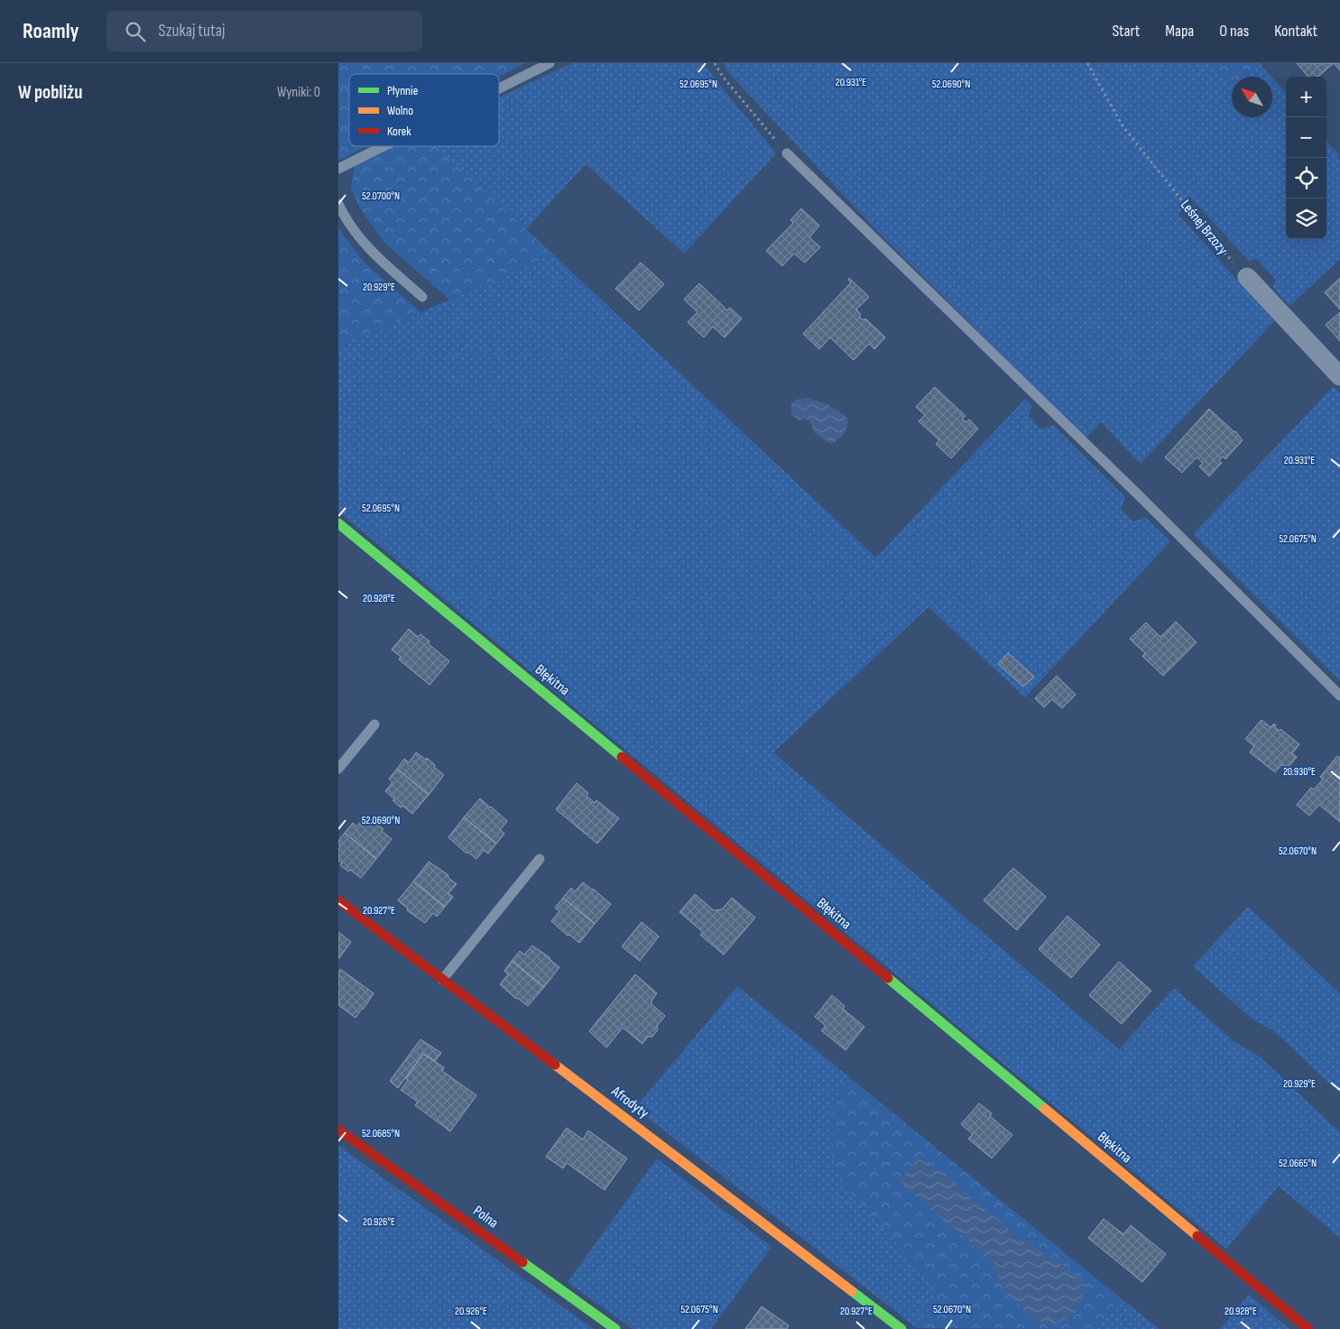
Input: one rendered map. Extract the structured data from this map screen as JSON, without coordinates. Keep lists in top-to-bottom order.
{
  "streets": {
    "street": ["Błękitna", "Afrodyty", "Polna"],
    "path": ["Leśnej Brzozy"]
  },
  "legend": ["Płynnie", "Wolno", "Korek"],
  "north": "top left",
  "page": {
    "header": "Roamly",
    "search": "Szukaj tutaj",
    "nav": [
      "Start",
      "Mapa",
      "O nas",
      "Kontakt"
    ],
    "heading": ["W pobliżu", "Wyniki: 0"],
    "map_buttons": ["+", "−"]
  },
  "coordinates": [
    "20.931°E",
    "52.0695°N",
    "52.0690°N",
    "52.0700°N",
    "20.929°E",
    "52.0675°N",
    "20.928°E",
    "20.930°E",
    "52.0670°N",
    "20.927°E",
    "52.0685°N",
    "52.0665°N",
    "20.926°E"
  ]
}
